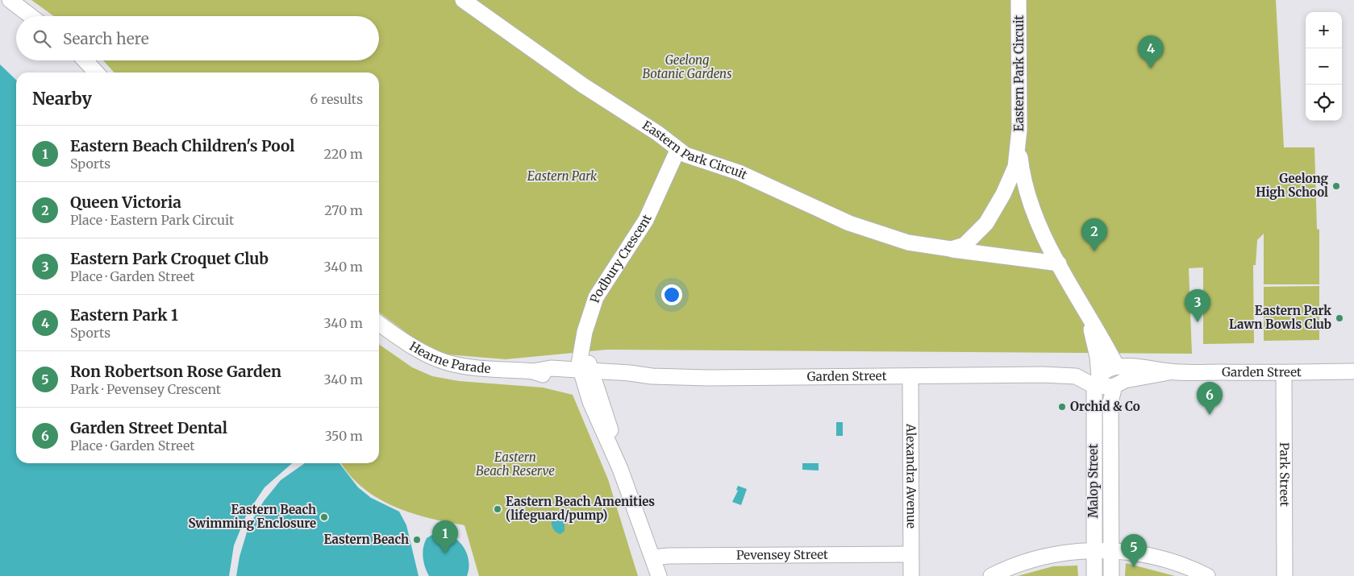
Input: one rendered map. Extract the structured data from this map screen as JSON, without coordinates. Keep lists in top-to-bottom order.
{
  "streets": {
    "street": [
      "Eastern Park Circuit",
      "Podbury Crescent",
      "Hearne Parade",
      "Garden Street",
      "Park Street",
      "Alexandra Avenue",
      "Malop Street",
      "Pevensey Street"
    ]
  },
  "crossings": [
    ["Eastern Park Circuit", "Podbury Crescent"],
    ["Eastern Park Circuit", "Garden Street"],
    ["Eastern Park Circuit", "Malop Street"],
    ["Podbury Crescent", "Hearne Parade"],
    ["Podbury Crescent", "Garden Street"],
    ["Hearne Parade", "Garden Street"],
    ["Garden Street", "Park Street"],
    ["Garden Street", "Alexandra Avenue"],
    ["Garden Street", "Malop Street"],
    ["Alexandra Avenue", "Pevensey Street"]
  ],
  "parks": ["Geelong Botanic Gardens", "Eastern Park", "Eastern Beach Reserve"],
  "places": [
    "Geelong High School",
    "Eastern Park Lawn Bowls Club",
    "Orchid & Co",
    "Eastern Beach Amenities (lifeguard/pump)",
    "Eastern Beach Swimming Enclosure",
    "Eastern Beach"
  ],
  "page": {
    "map_buttons": ["+", "−"],
    "search": "Search here",
    "pins": [
      "4",
      "2",
      "3",
      "6",
      "1",
      "5"
    ],
    "heading": ["Nearby", "6 results"],
    "list": [
      {
        "mark": "1",
        "name": "Eastern Beach Children's Pool",
        "note": "Sports",
        "value": "220 m"
      },
      {
        "mark": "2",
        "name": "Queen Victoria",
        "note": "Place · Eastern Park Circuit",
        "value": "270 m"
      },
      {
        "mark": "3",
        "name": "Eastern Park Croquet Club",
        "note": "Place · Garden Street",
        "value": "340 m"
      },
      {
        "mark": "4",
        "name": "Eastern Park 1",
        "note": "Sports",
        "value": "340 m"
      },
      {
        "mark": "5",
        "name": "Ron Robertson Rose Garden",
        "note": "Park · Pevensey Crescent",
        "value": "340 m"
      },
      {
        "mark": "6",
        "name": "Garden Street Dental",
        "note": "Place · Garden Street",
        "value": "350 m"
      }
    ]
  }
}
